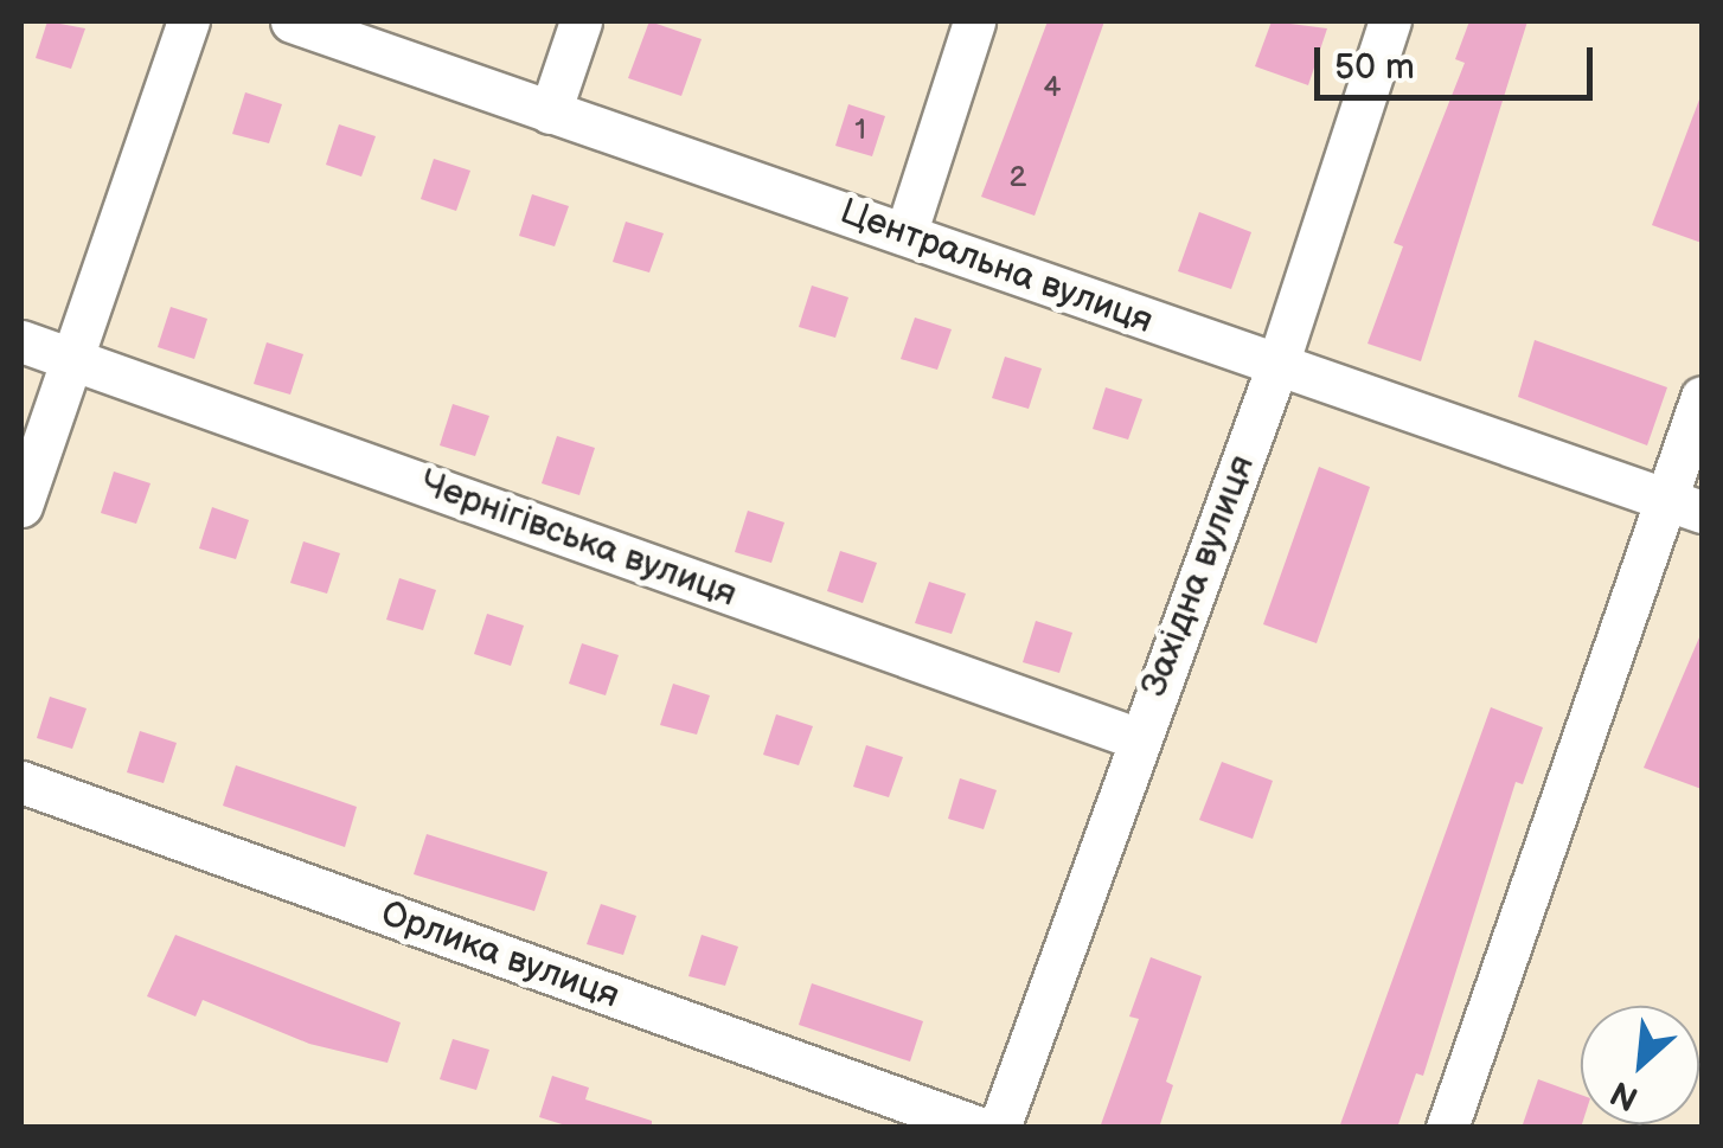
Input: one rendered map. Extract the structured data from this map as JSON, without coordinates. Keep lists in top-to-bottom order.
{
  "streets": {
    "street": [
      "Центральна вулиця",
      "Чернігівська вулиця",
      "Західна вулиця",
      "Орлика вулиця"
    ]
  },
  "crossings": [
    ["Центральна вулиця", "Західна вулиця"],
    ["Чернігівська вулиця", "Західна вулиця"]
  ],
  "house_numbers": ["4", "1", "2"],
  "scale_bar": "50 m",
  "north": "bottom left"
}
